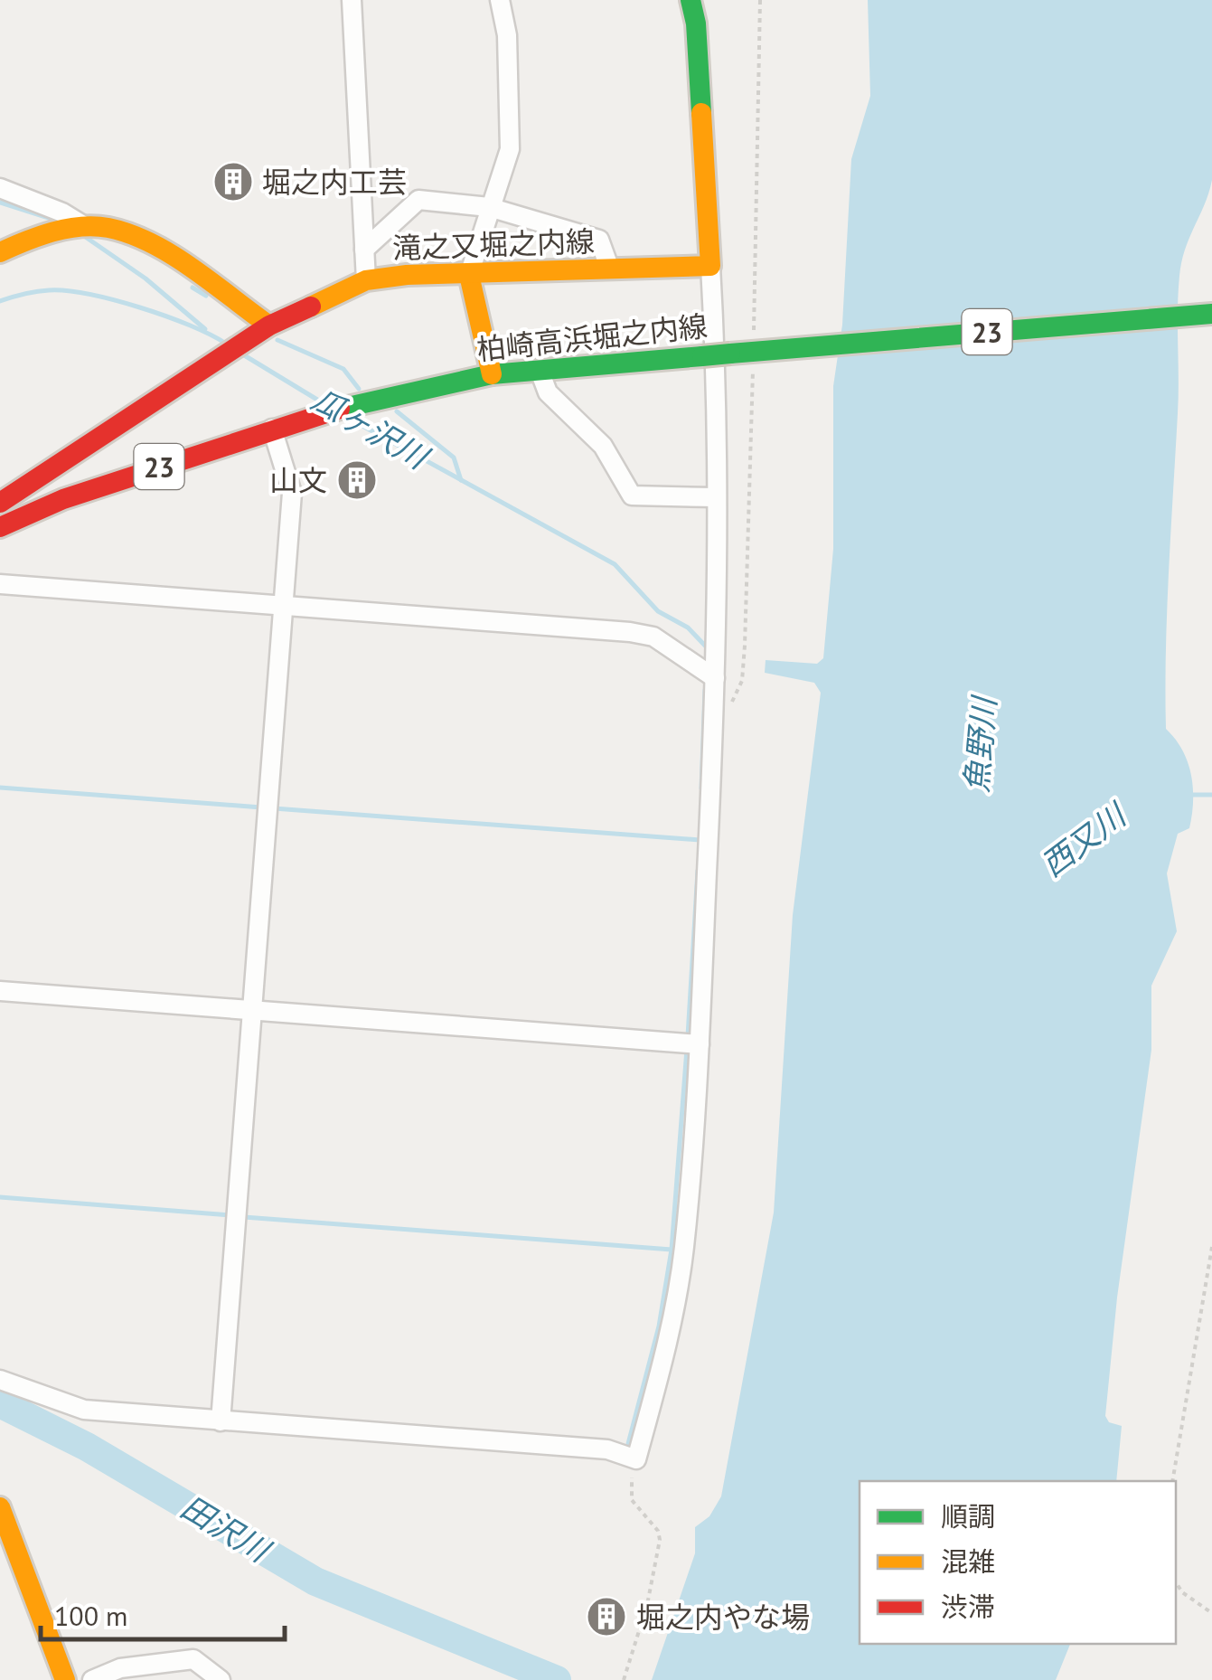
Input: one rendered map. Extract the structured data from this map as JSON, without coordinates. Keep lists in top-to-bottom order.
{
  "streets": {
    "main road": ["滝之又堀之内線", "23", "柏崎高浜堀之内線"]
  },
  "water": [
    "瓜ヶ沢川",
    "魚野川",
    "西又川",
    "田沢川"
  ],
  "places": {
    "building": ["堀之内工芸", "山文", "堀之内やな場"]
  },
  "legend": ["順調", "混雑", "渋滞"],
  "scale_bar": "100 m"
}
